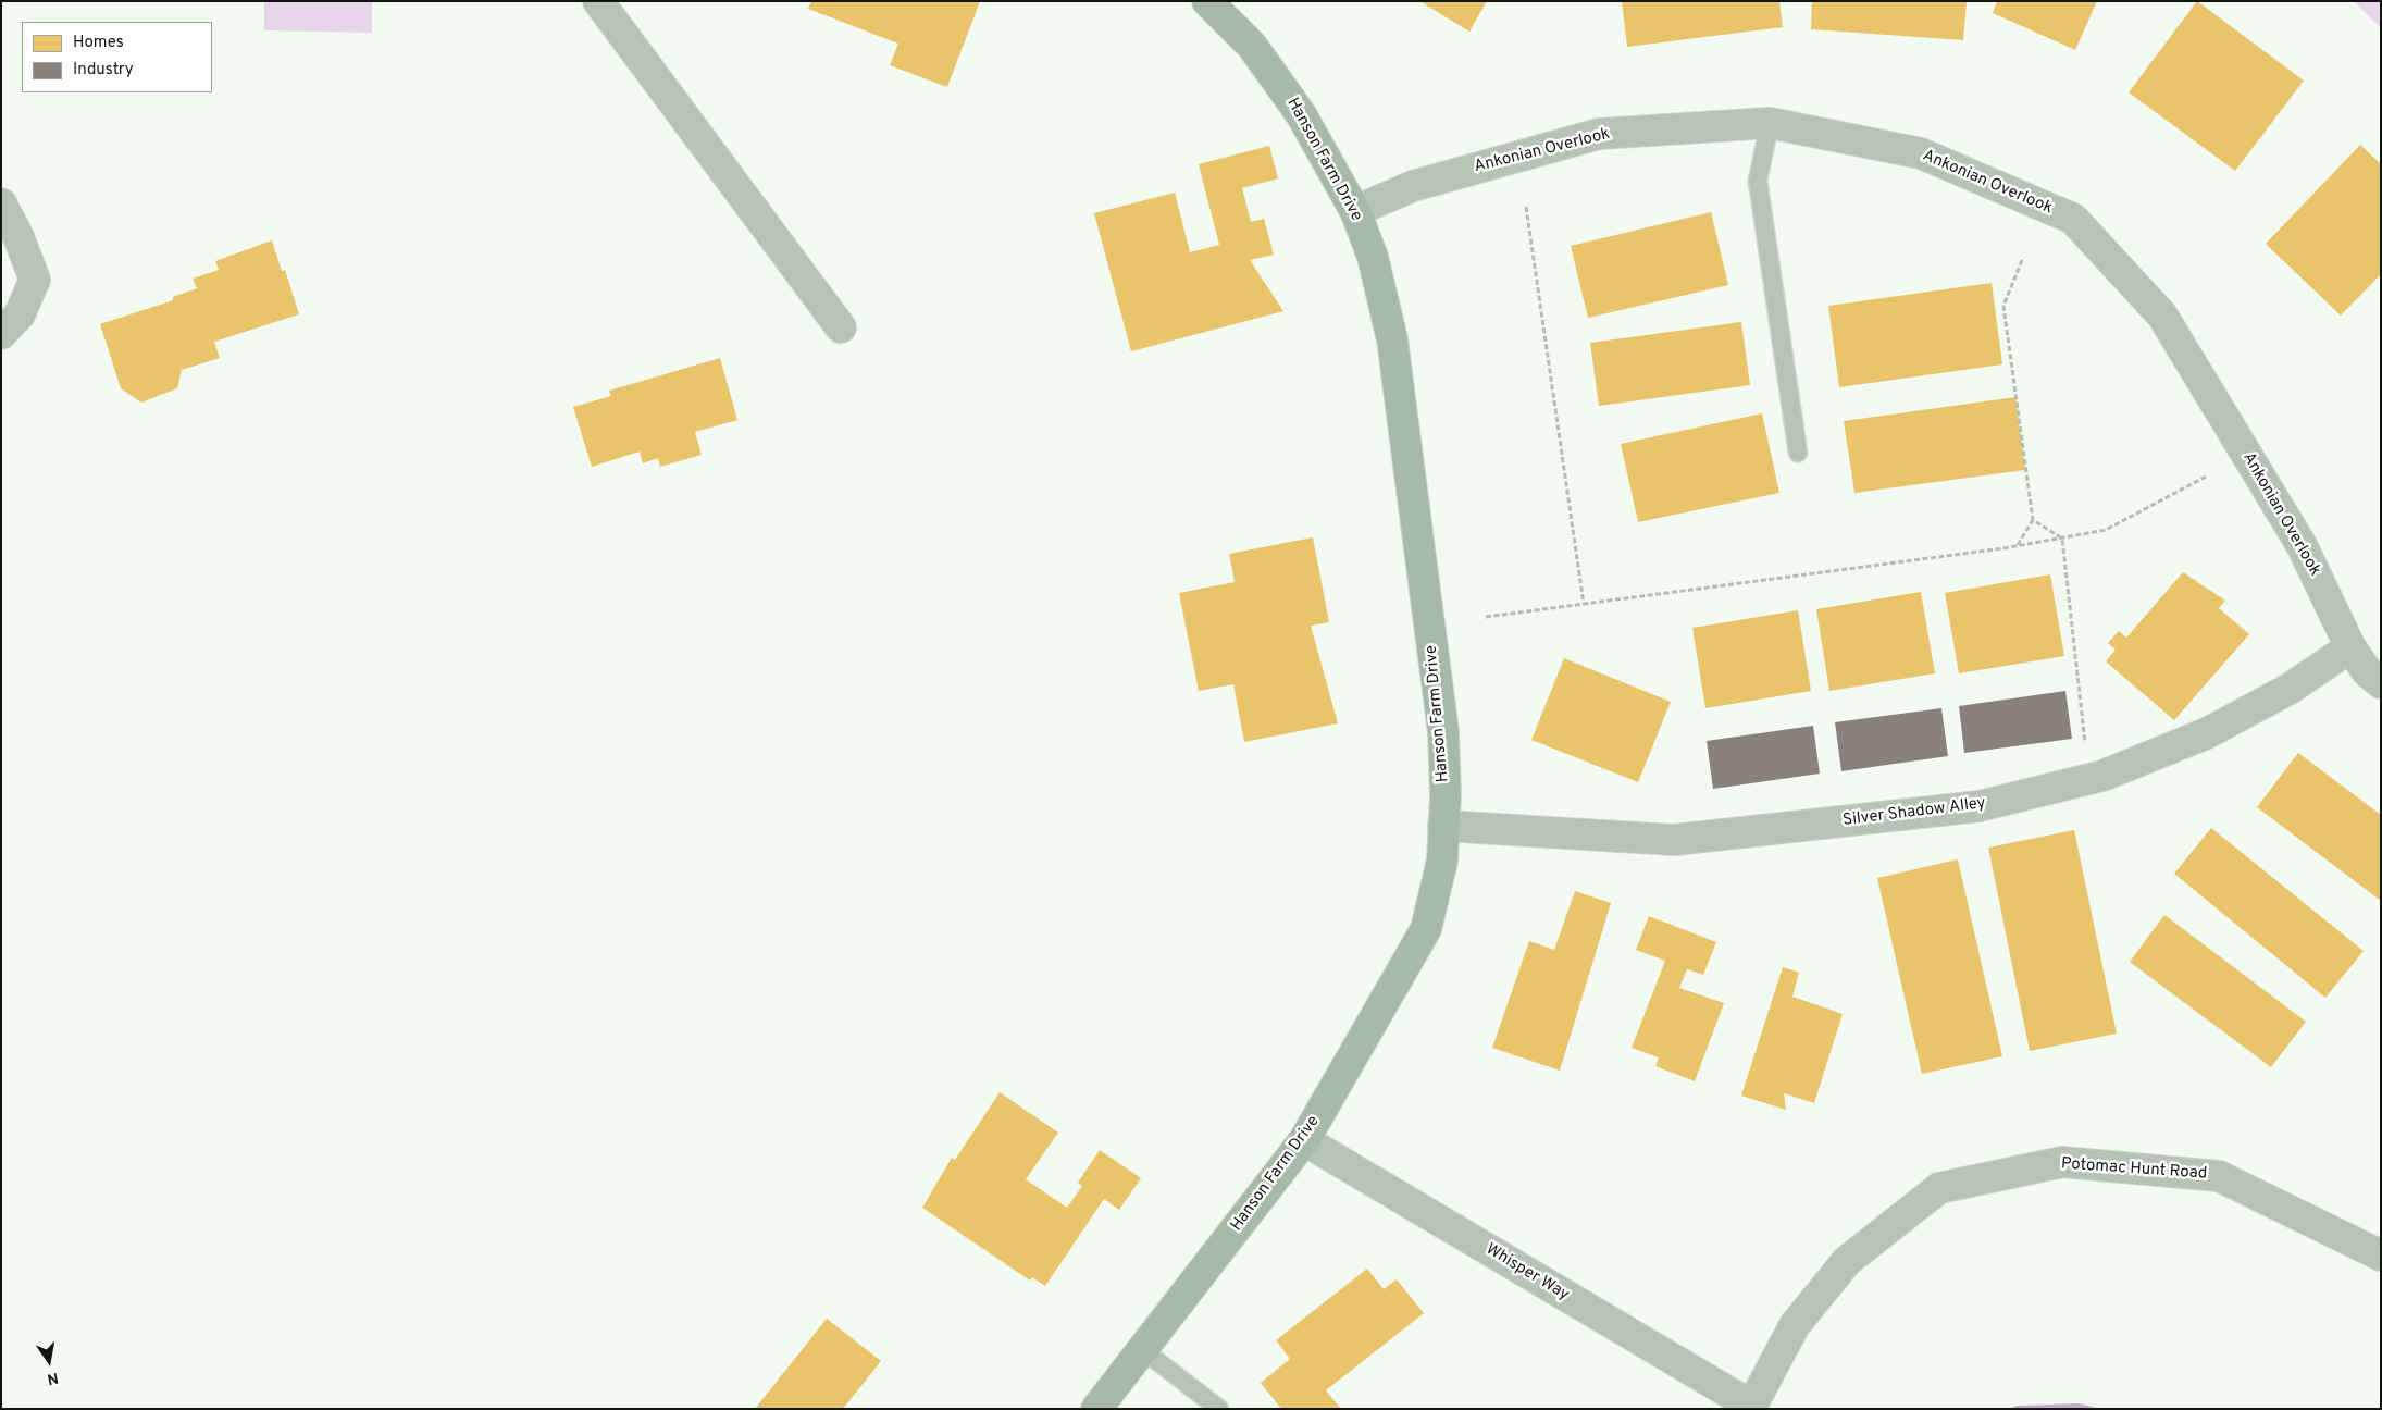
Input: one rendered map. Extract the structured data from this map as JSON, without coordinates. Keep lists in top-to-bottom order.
{
  "streets": {
    "street": [
      "Ankonian Overlook",
      "Hanson Farm Drive",
      "Silver Shadow Alley",
      "Potomac Hunt Road",
      "Whisper Way"
    ]
  },
  "crossings": [
    ["Ankonian Overlook", "Hanson Farm Drive"],
    ["Ankonian Overlook", "Silver Shadow Alley"],
    ["Hanson Farm Drive", "Silver Shadow Alley"],
    ["Hanson Farm Drive", "Whisper Way"],
    ["Potomac Hunt Road", "Whisper Way"]
  ],
  "legend": ["Homes", "Industry"],
  "north": "bottom"
}
